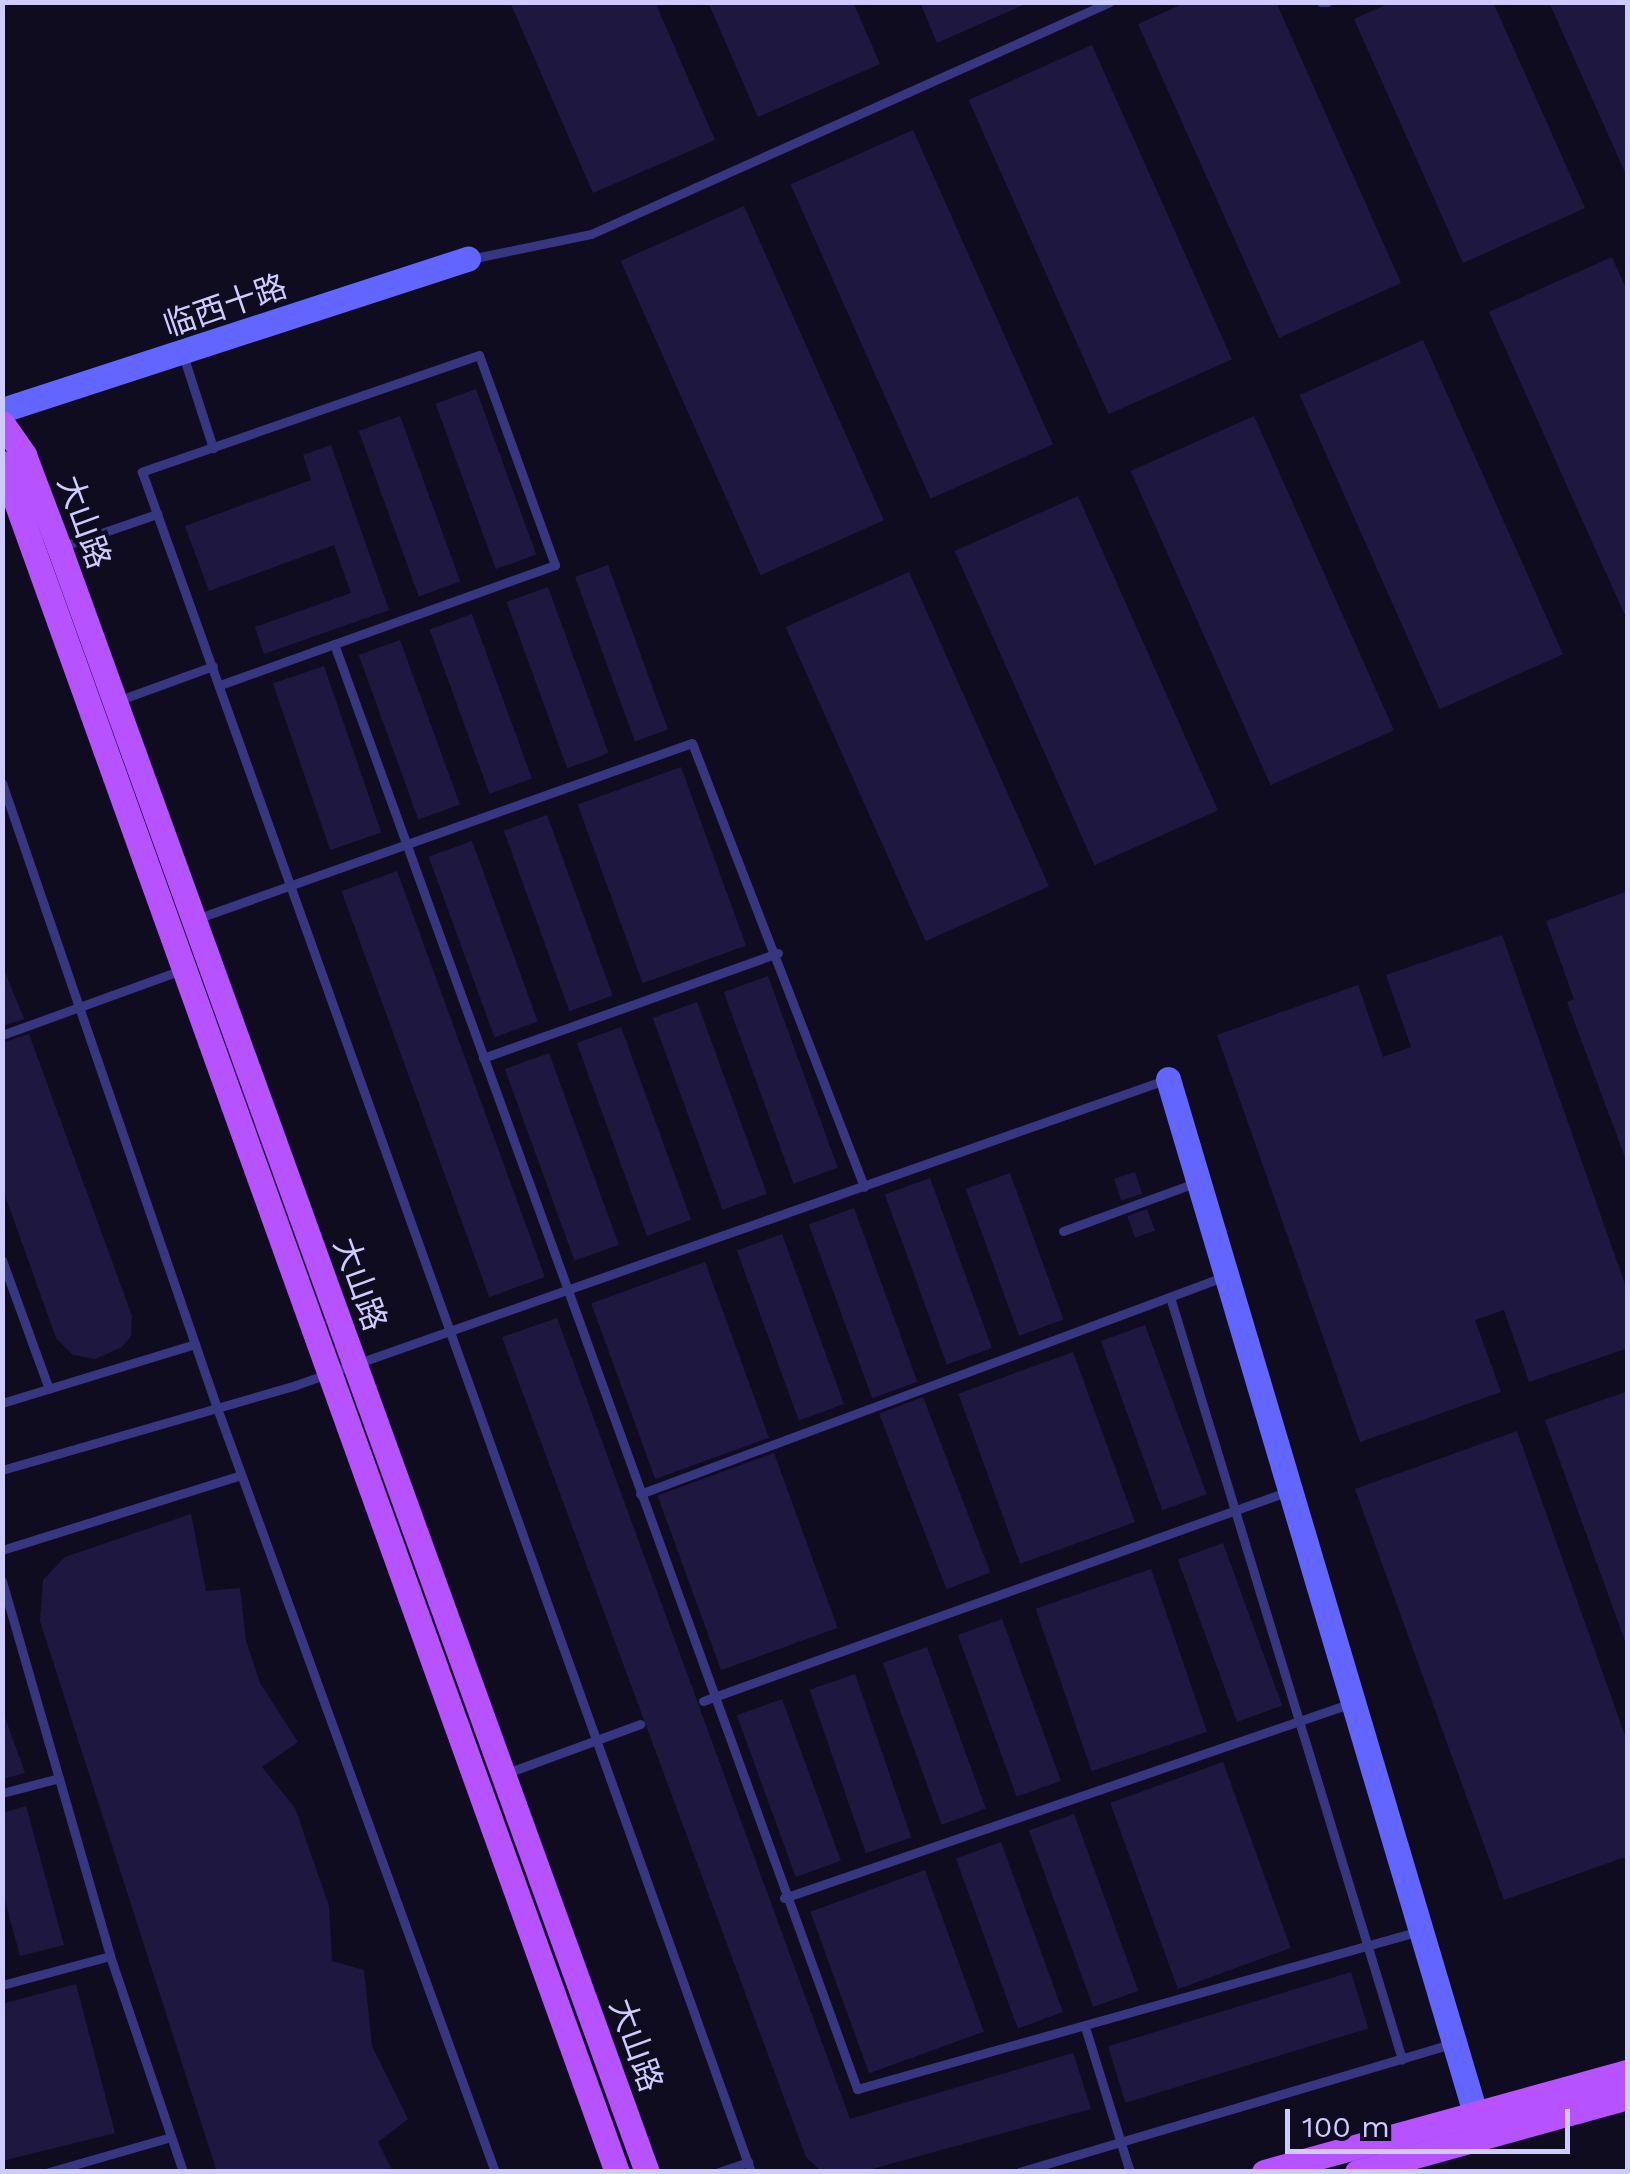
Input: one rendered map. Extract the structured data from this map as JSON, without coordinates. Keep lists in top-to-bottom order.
{
  "streets": {
    "main road": ["大山路"],
    "street": ["临西十路"]
  },
  "scale_bar": "100 m"
}
